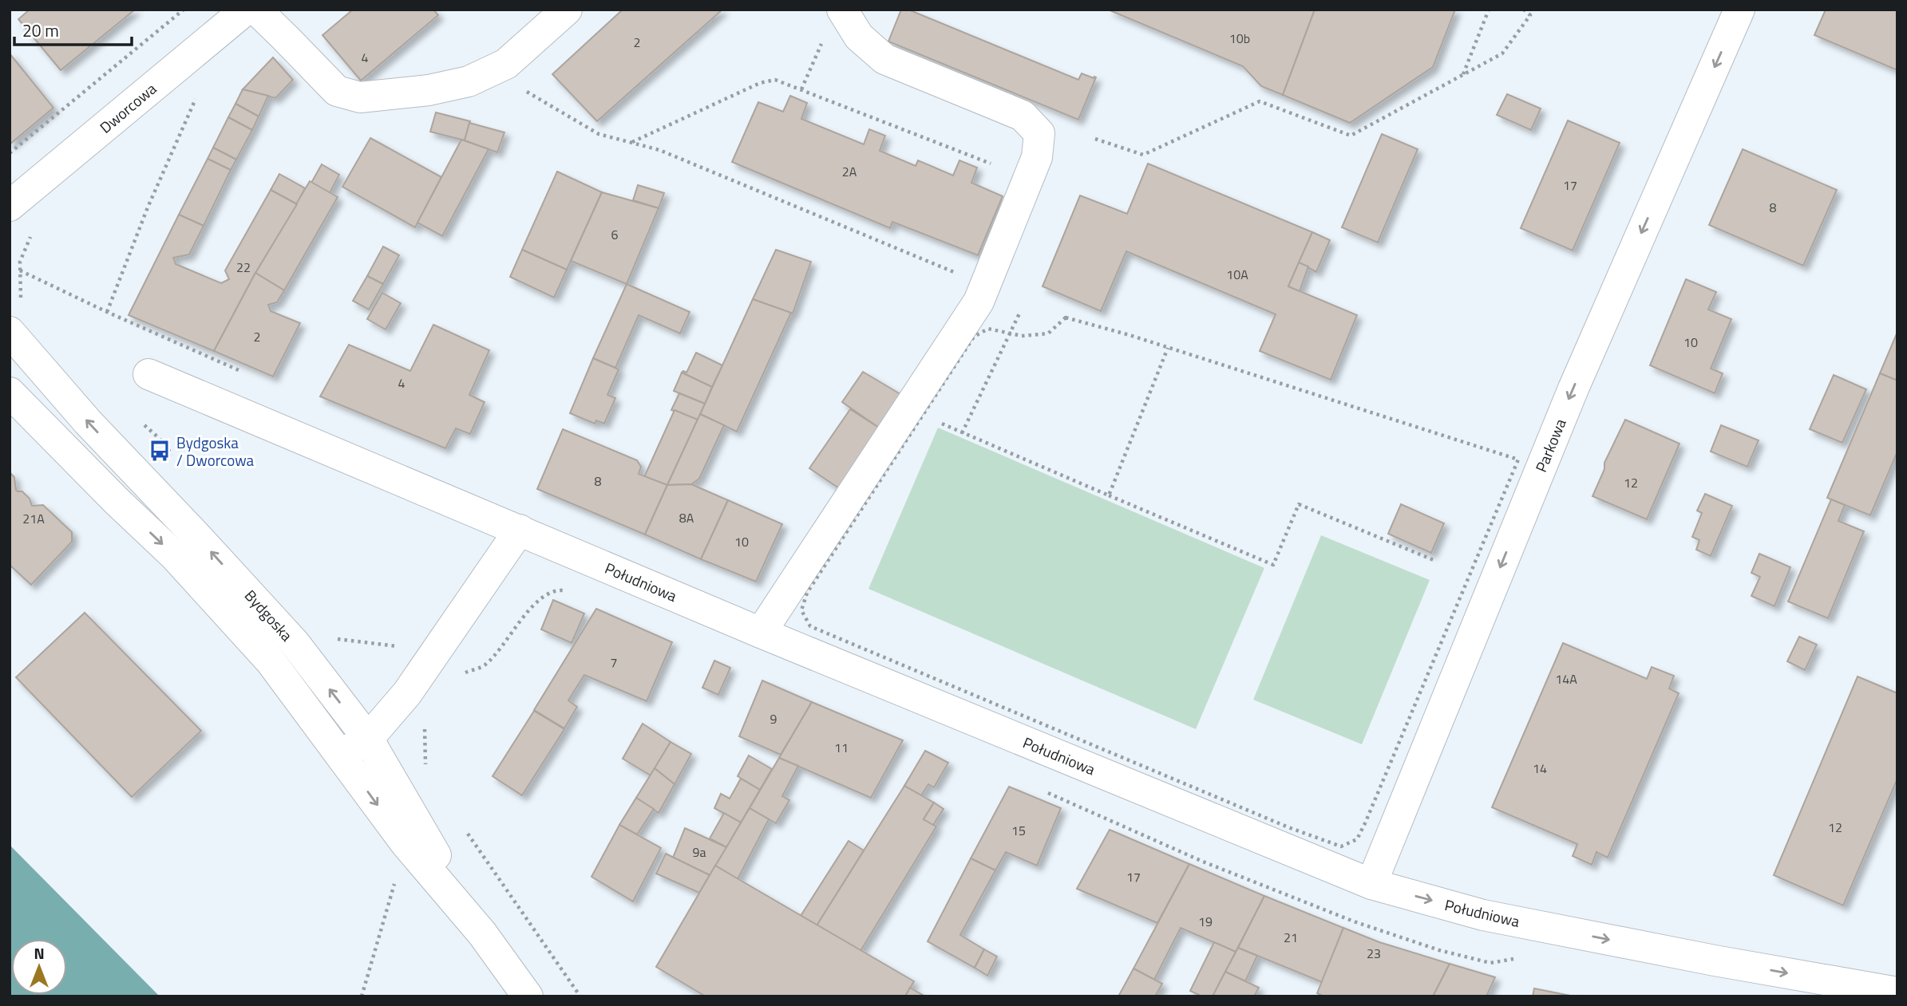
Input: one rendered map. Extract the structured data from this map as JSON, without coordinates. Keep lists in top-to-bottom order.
{
  "streets": {
    "street": [
      "Dworcowa",
      "Parkowa",
      "Południowa",
      "Bydgoska"
    ]
  },
  "crossings": [
    ["Parkowa", "Południowa"]
  ],
  "one_way": ["Parkowa"],
  "places": {
    "bus stop": ["Bydgoska / Dworcowa"]
  },
  "house_numbers": [
    "10b",
    "2",
    "4",
    "2A",
    "17",
    "8",
    "6",
    "22",
    "10A",
    "2",
    "10",
    "4",
    "8",
    "12",
    "8A",
    "21A",
    "10",
    "7",
    "14A",
    "9",
    "11",
    "14",
    "12",
    "15",
    "9a",
    "17",
    "19",
    "21",
    "23"
  ],
  "scale_bar": "20 m",
  "north": "top"
}
